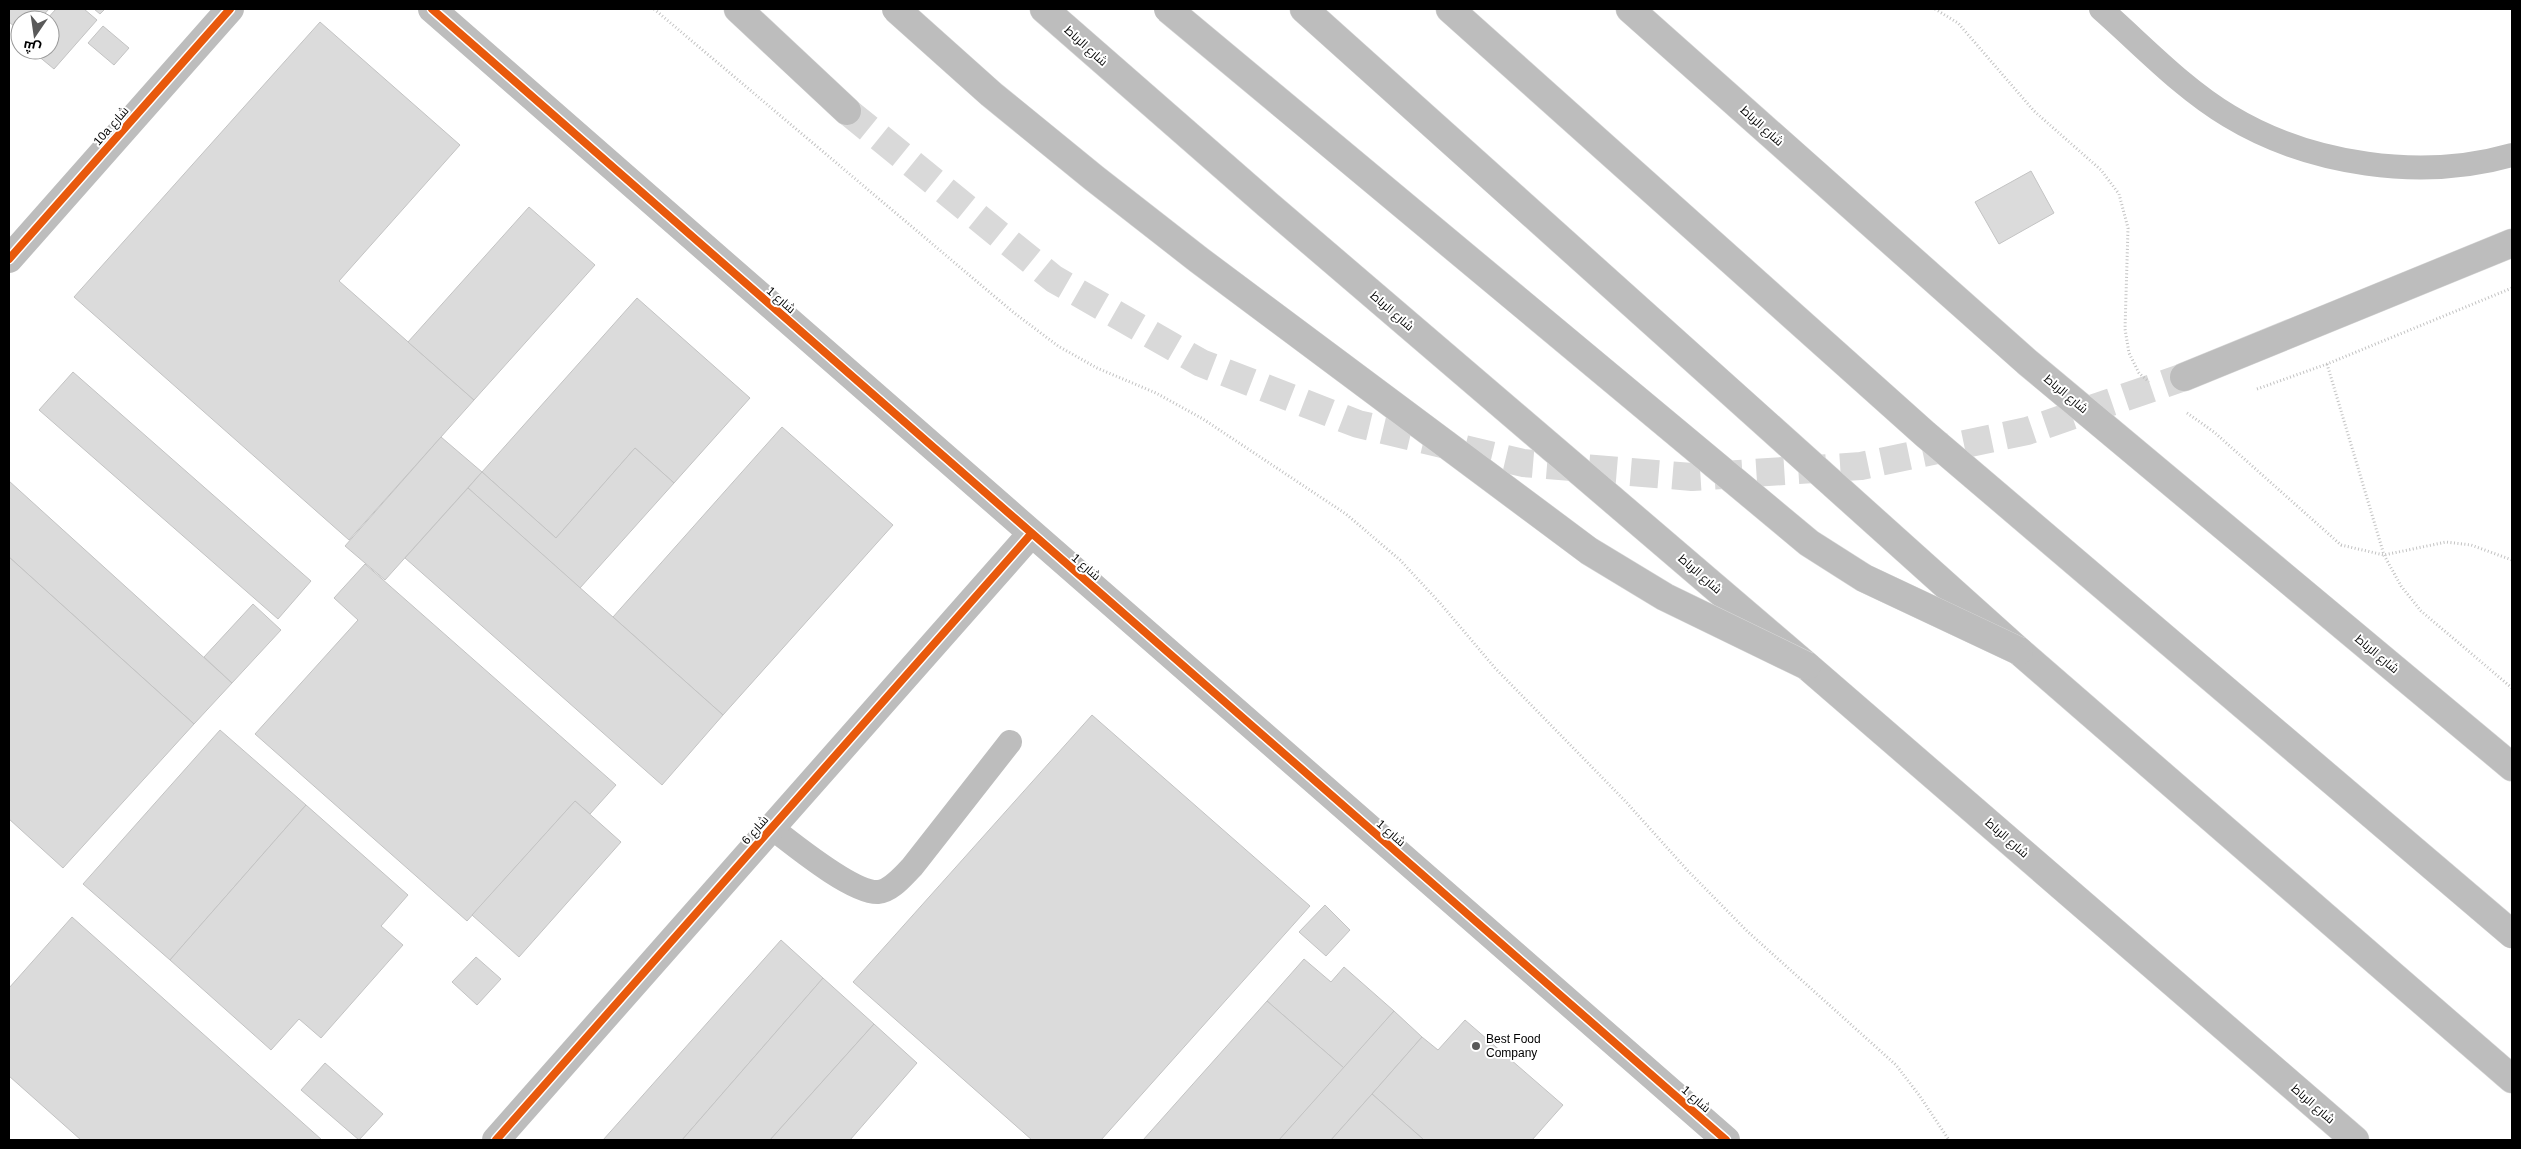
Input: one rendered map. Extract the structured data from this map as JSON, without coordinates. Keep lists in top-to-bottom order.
{
  "streets": {
    "main road": [
      "شارع الرباط",
      "10a شارع",
      "شارع 1",
      "شارع 6"
    ]
  },
  "crossings": [
    ["شارع 1", "شارع 6"]
  ],
  "places": ["Best Food Company"],
  "north": "bottom"
}
